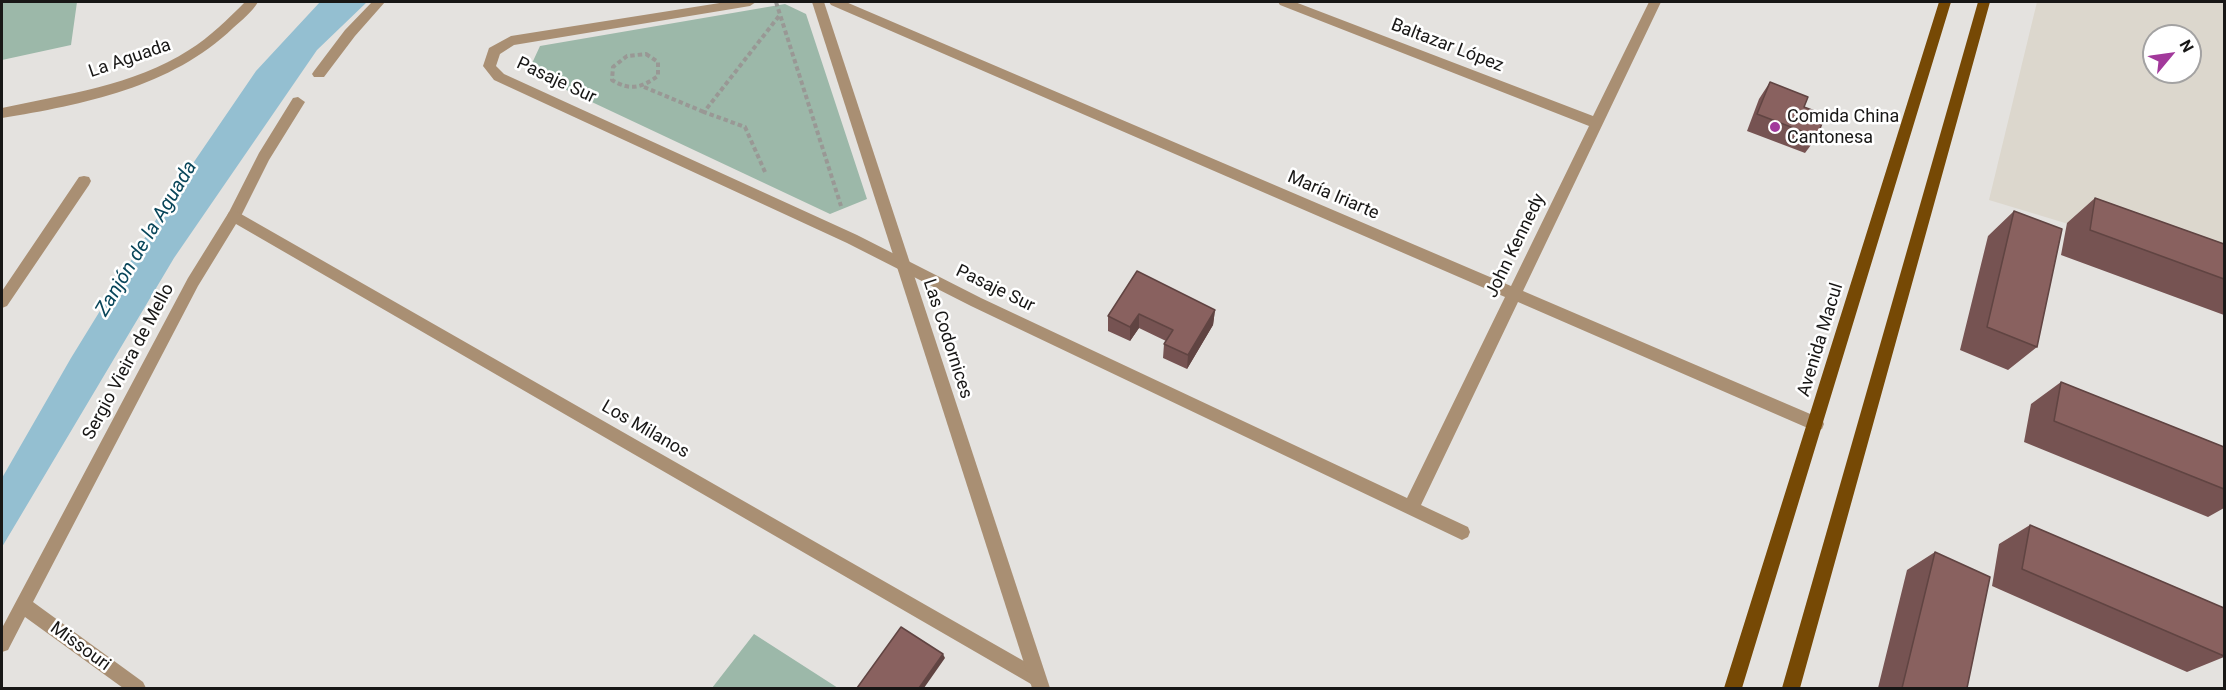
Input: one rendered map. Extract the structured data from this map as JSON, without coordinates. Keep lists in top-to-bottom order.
{
  "streets": {
    "main road": ["Avenida Macul"],
    "street": [
      "Baltazar López",
      "La Aguada",
      "Pasaje Sur",
      "María Iriarte",
      "John Kennedy",
      "Las Codornices",
      "Sergio Vieira de Mello",
      "Los Milanos",
      "Missouri"
    ]
  },
  "crossings": [
    ["Baltazar López", "John Kennedy"],
    ["Pasaje Sur", "John Kennedy"],
    ["Pasaje Sur", "Las Codornices"],
    ["María Iriarte", "John Kennedy"],
    ["María Iriarte", "Avenida Macul"],
    ["Las Codornices", "Los Milanos"],
    ["Sergio Vieira de Mello", "Los Milanos"],
    ["Sergio Vieira de Mello", "Missouri"]
  ],
  "water": ["Zanjón de la Aguada"],
  "places": ["Comida China Cantonesa"],
  "north": "top right"
}
